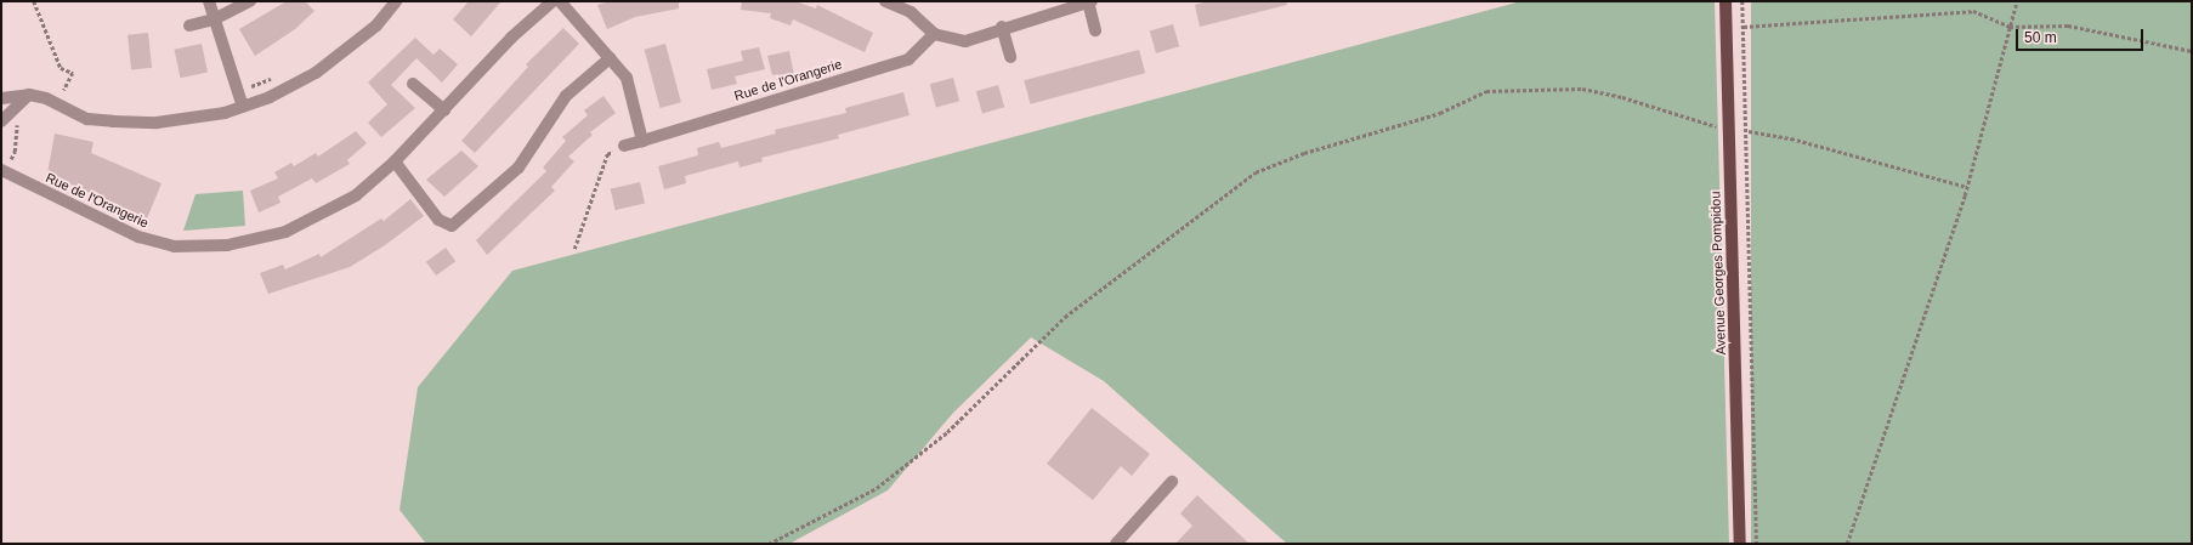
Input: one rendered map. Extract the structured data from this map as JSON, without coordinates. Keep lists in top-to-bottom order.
{
  "streets": {
    "main road": ["Avenue Georges Pompidou"],
    "street": ["Rue de l'Orangerie"]
  },
  "scale_bar": "50 m"
}
